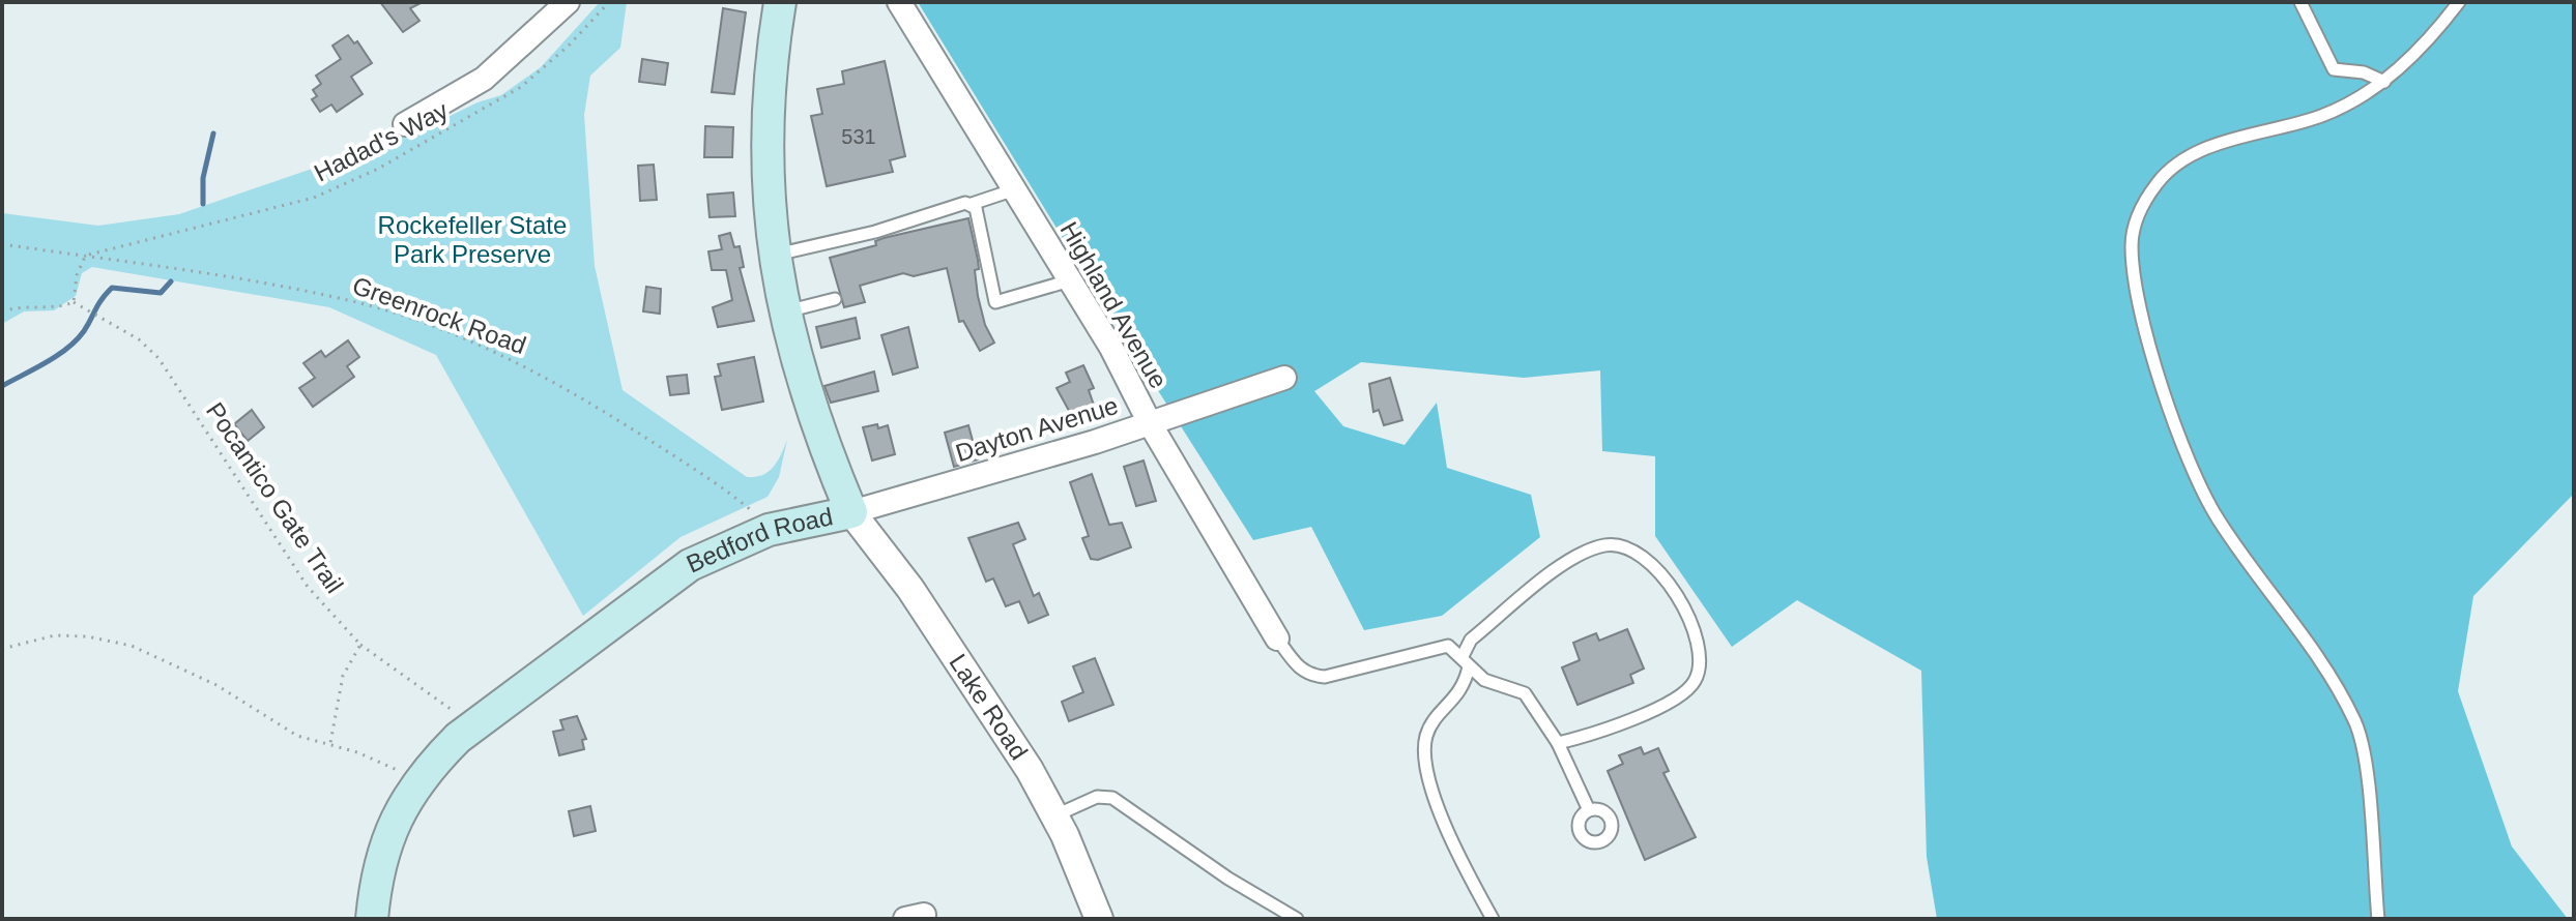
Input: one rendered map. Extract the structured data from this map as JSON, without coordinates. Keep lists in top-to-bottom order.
{
  "streets": {
    "main road": ["Bedford Road"],
    "street": ["Highland Avenue", "Dayton Avenue", "Lake Road"],
    "path": ["Hadad's Way", "Greenrock Road", "Pocantico Gate Trail"]
  },
  "crossings": [
    ["Hadad's Way", "Greenrock Road"],
    ["Highland Avenue", "Dayton Avenue"],
    ["Greenrock Road", "Bedford Road"],
    ["Dayton Avenue", "Bedford Road"],
    ["Dayton Avenue", "Lake Road"],
    ["Pocantico Gate Trail", "Bedford Road"],
    ["Bedford Road", "Lake Road"]
  ],
  "parks": ["Rockefeller State Park Preserve"],
  "house_numbers": ["531"]
}
